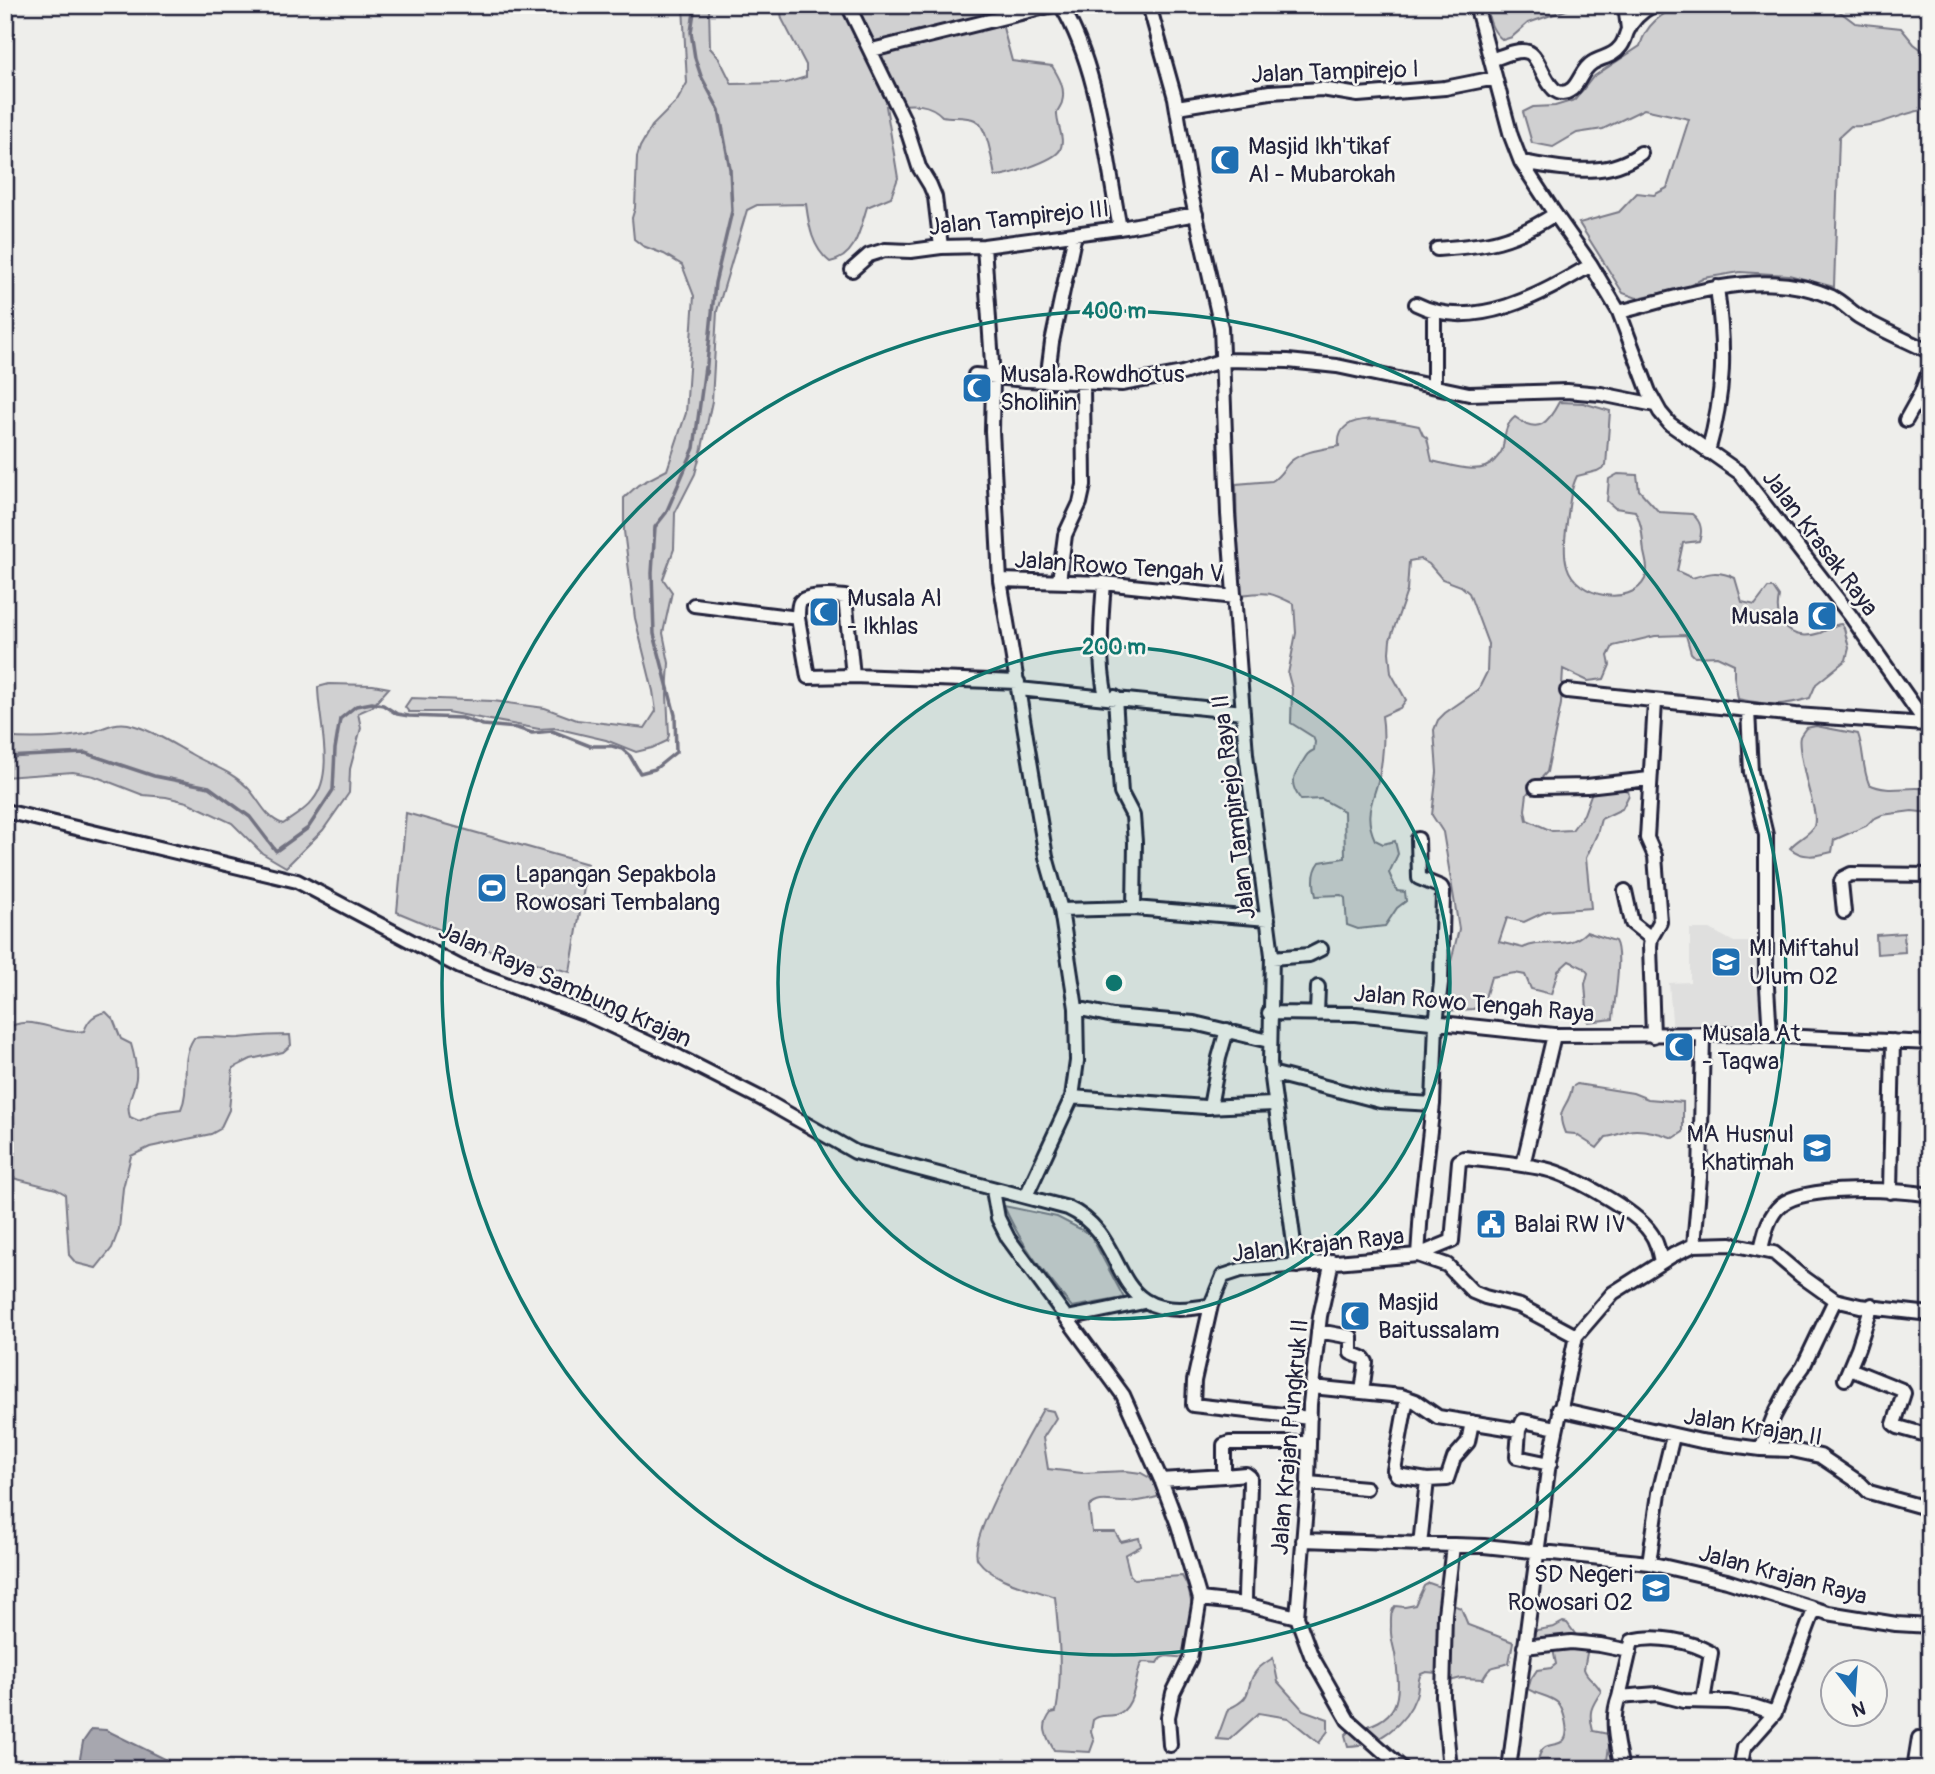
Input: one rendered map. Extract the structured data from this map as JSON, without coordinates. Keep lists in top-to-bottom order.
{
  "streets": {
    "street": [
      "Jalan Tampirejo I",
      "Jalan Tampirejo III",
      "Jalan Krasak Raya",
      "Jalan Rowo Tengah V",
      "Jalan Tampirejo Raya II",
      "Jalan Raya Sambung Krajan",
      "Jalan Rowo Tengah Raya",
      "Jalan Krajan Raya",
      "Jalan Krajan II",
      "Jalan Krajan Pungkruk II"
    ]
  },
  "crossings": [
    ["Jalan Tampirejo I", "Jalan Tampirejo Raya II"],
    ["Jalan Tampirejo III", "Jalan Tampirejo Raya II"],
    ["Jalan Rowo Tengah V", "Jalan Tampirejo Raya II"],
    ["Jalan Tampirejo Raya II", "Jalan Rowo Tengah Raya"],
    ["Jalan Krajan Raya", "Jalan Krajan Pungkruk II"]
  ],
  "places": {
    "mosque": [
      "Masjid Ikh'tikaf Al - Mubarokah",
      "Musala Rowdhotus Sholihin",
      "Musala Al - Ikhlas",
      "Musala",
      "Musala At - Taqwa",
      "Masjid Baitussalam"
    ],
    "sports": ["Lapangan Sepakbola Rowosari Tembalang"],
    "school or university": ["MI Miftahul Ulum 02", "MA Husnul Khatimah", "SD Negeri Rowosari 02"],
    "public building": ["Balai RW IV"]
  },
  "north": "bottom",
  "rings": ["400 m", "200 m"]
}
